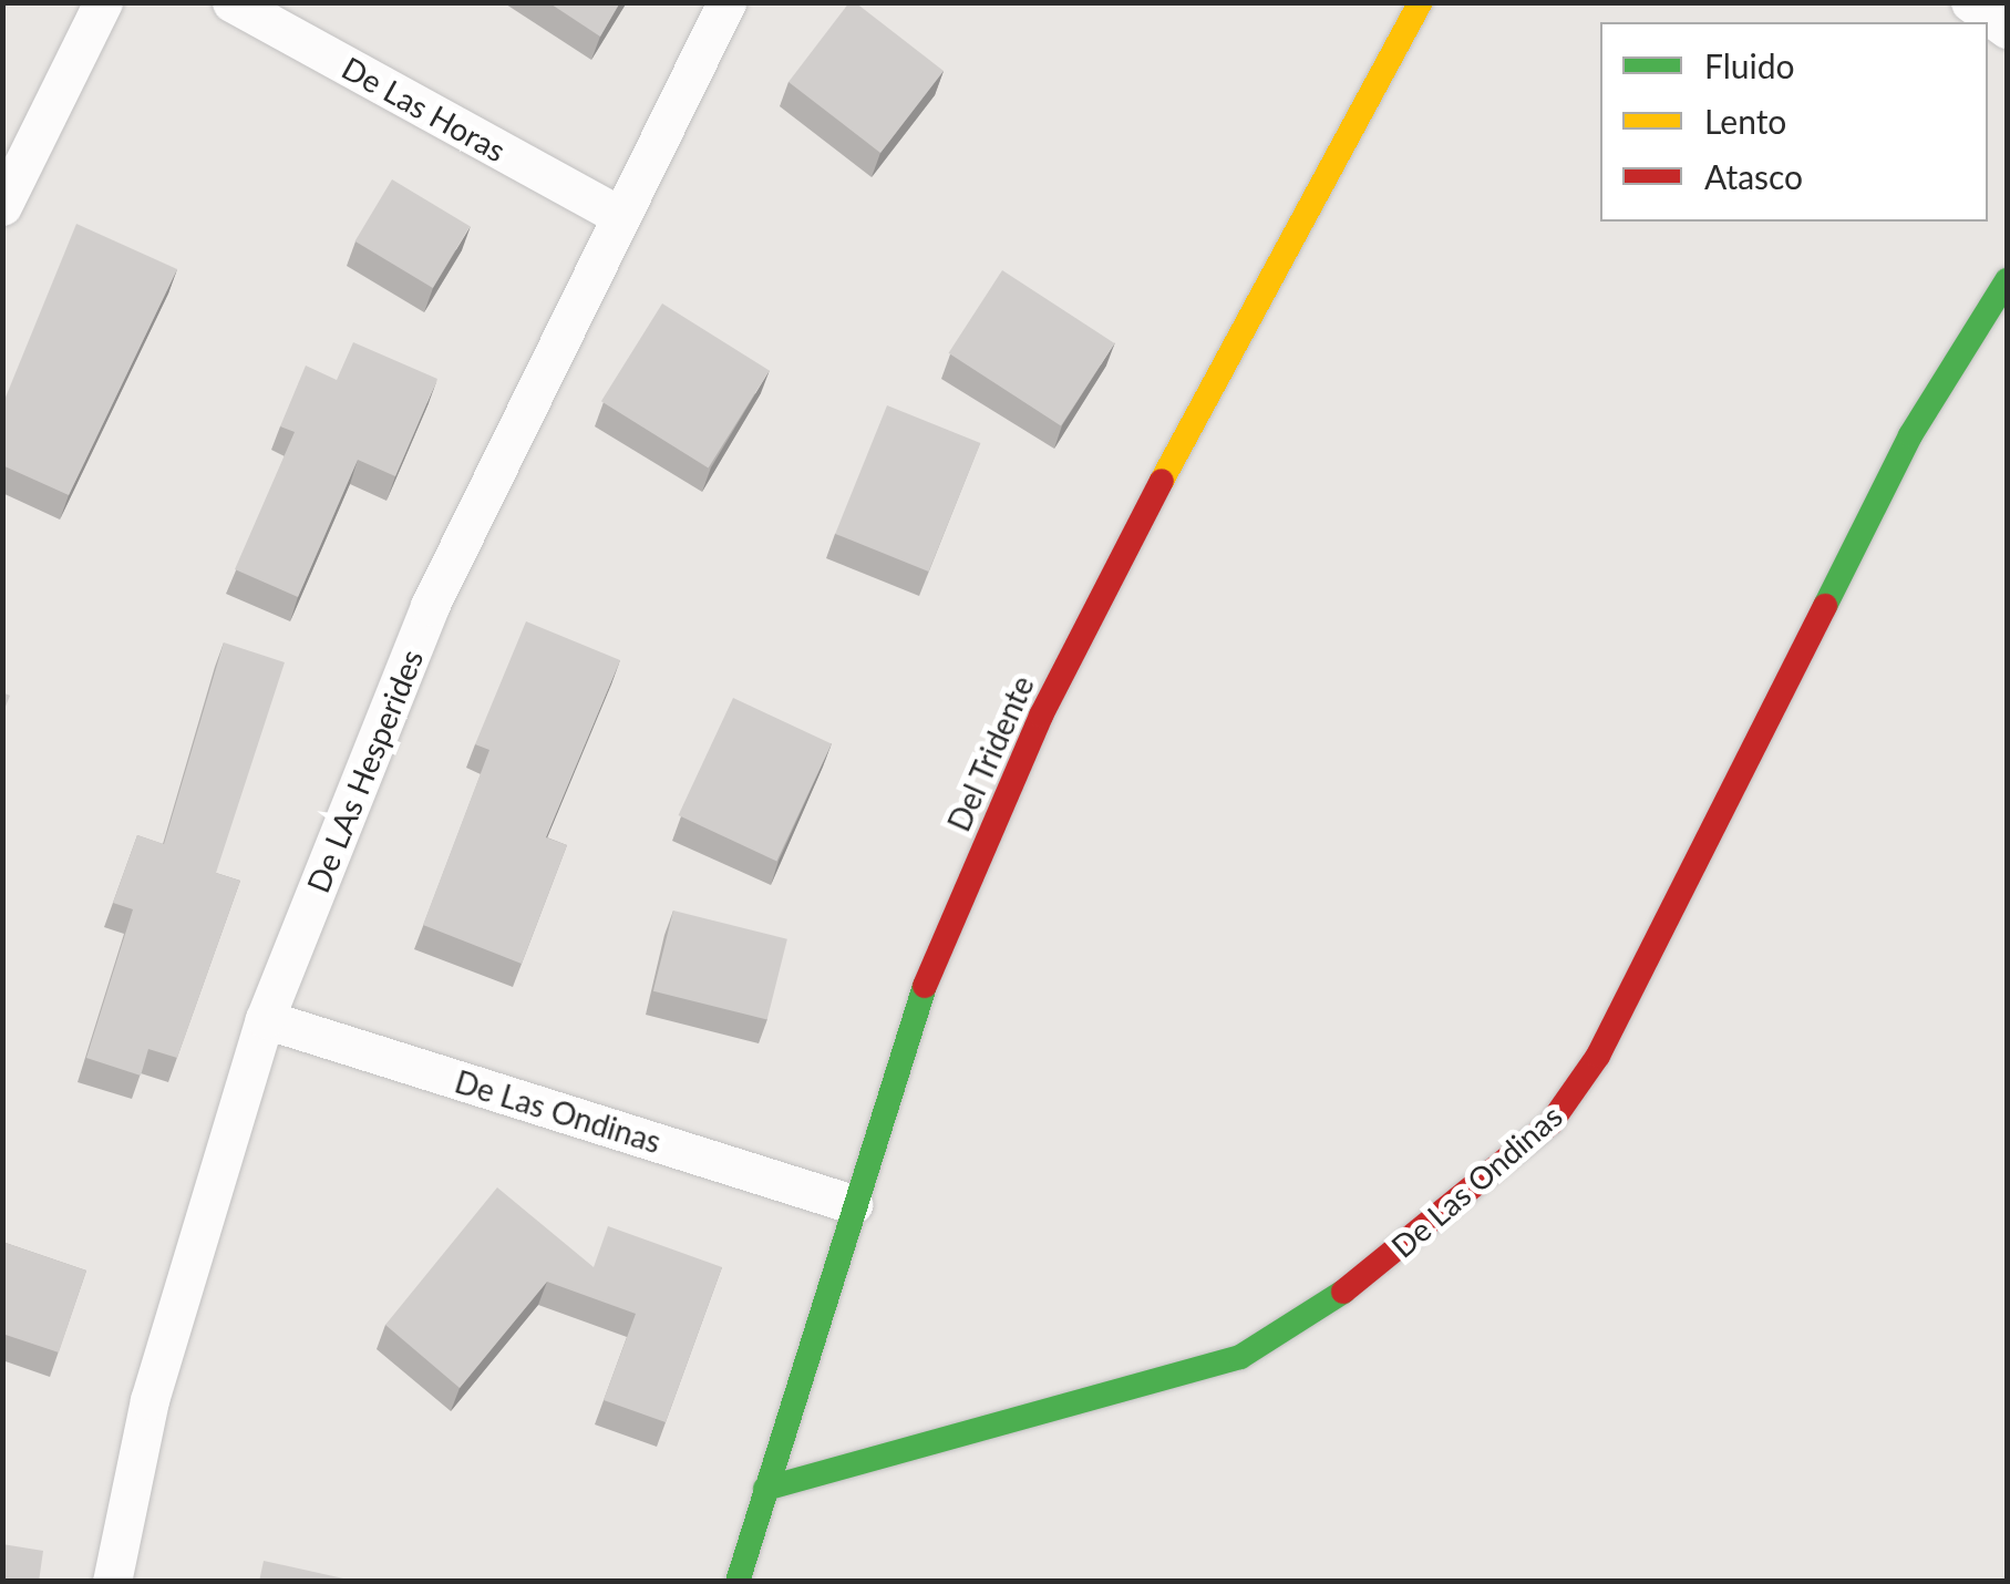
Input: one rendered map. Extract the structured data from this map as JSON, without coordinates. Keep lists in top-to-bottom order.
{
  "streets": {
    "street": [
      "De Las Horas",
      "Del Tridente",
      "De LAs Hesperides",
      "De Las Ondinas"
    ]
  },
  "crossings": [
    ["De Las Horas", "De LAs Hesperides"],
    ["Del Tridente", "De Las Ondinas"],
    ["De LAs Hesperides", "De Las Ondinas"]
  ],
  "legend": ["Fluido", "Lento", "Atasco"]
}
